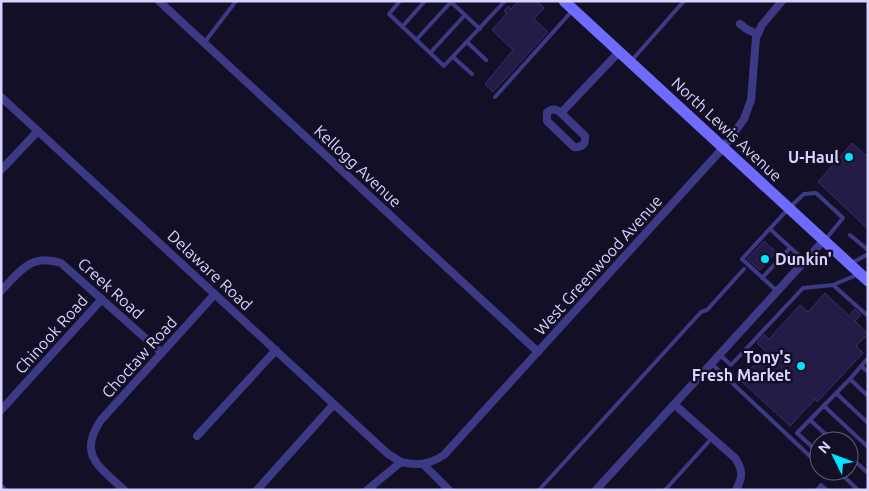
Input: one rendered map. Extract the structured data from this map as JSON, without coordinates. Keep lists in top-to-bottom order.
{
  "streets": {
    "main road": ["North Lewis Avenue"],
    "street": [
      "Kellogg Avenue",
      "West Greenwood Avenue",
      "Delaware Road",
      "Creek Road",
      "Chinook Road",
      "Choctaw Road"
    ]
  },
  "crossings": [
    ["North Lewis Avenue", "West Greenwood Avenue"],
    ["Kellogg Avenue", "West Greenwood Avenue"],
    ["Delaware Road", "Choctaw Road"],
    ["Creek Road", "Chinook Road"],
    ["Creek Road", "Choctaw Road"]
  ],
  "places": ["U-Haul", "Dunkin'", "Tony's Fresh Market"],
  "north": "top left"
}
